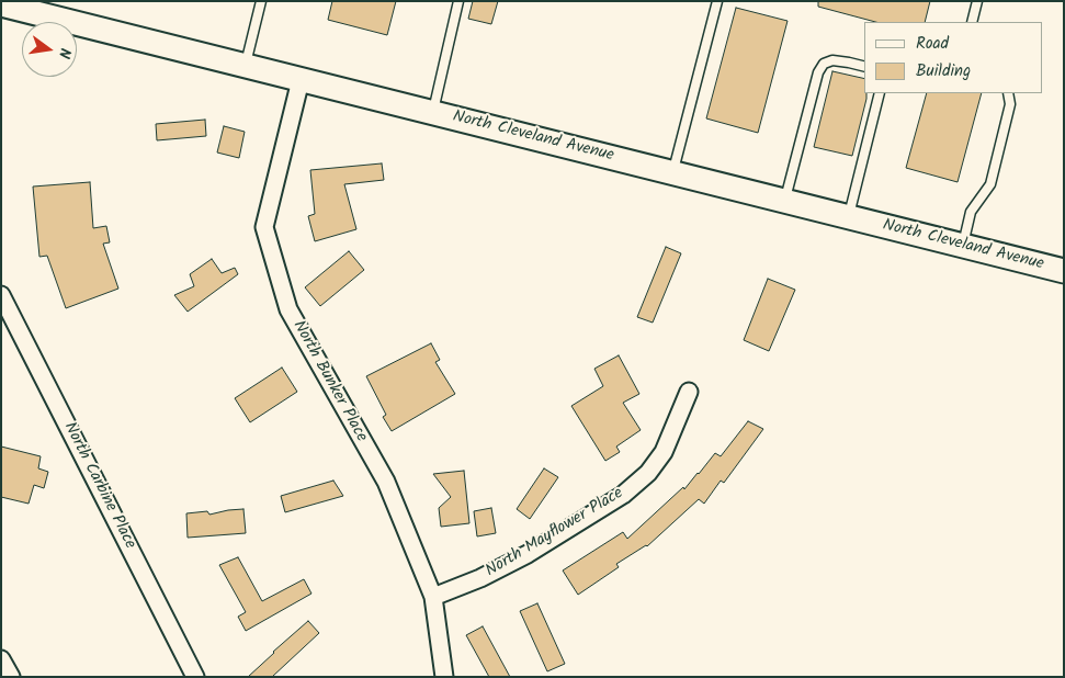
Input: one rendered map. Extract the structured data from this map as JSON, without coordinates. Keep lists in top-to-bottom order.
{
  "streets": {
    "street": [
      "North Cleveland Avenue",
      "North Bunker Place",
      "North Carbine Place",
      "North Mayflower Place"
    ]
  },
  "crossings": [
    ["North Cleveland Avenue", "North Bunker Place"],
    ["North Bunker Place", "North Mayflower Place"]
  ],
  "legend": ["Road", "Building"],
  "north": "right"
}
